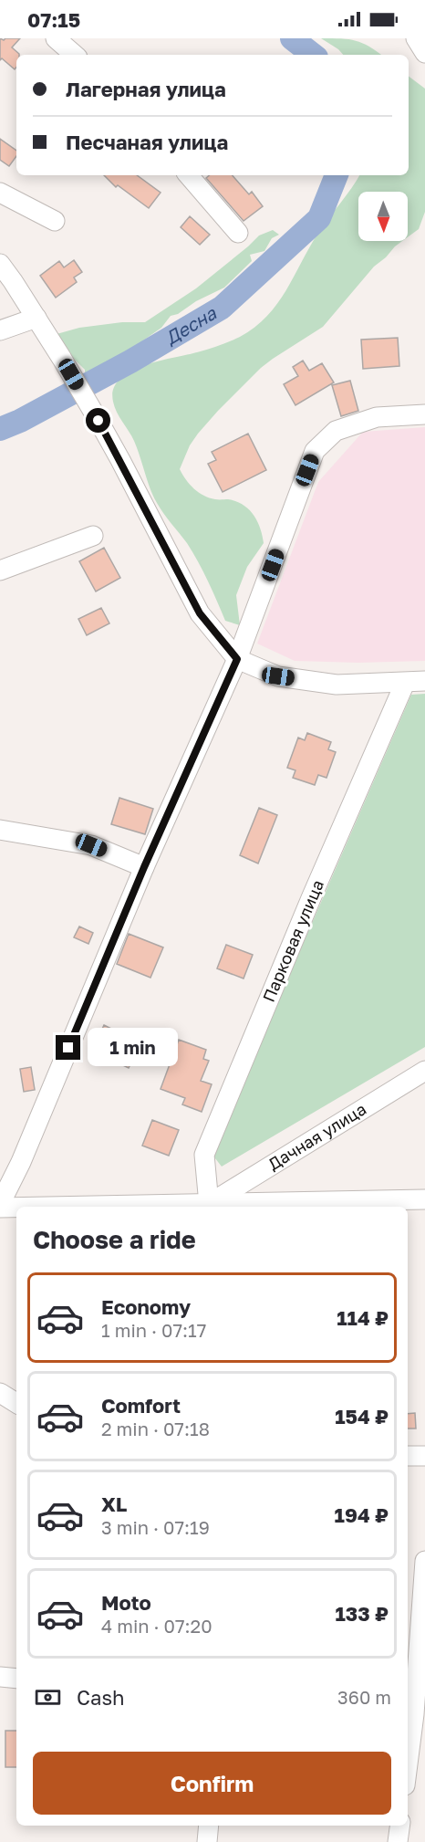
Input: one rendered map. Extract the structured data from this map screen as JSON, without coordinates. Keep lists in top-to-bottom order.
{
  "streets": {
    "street": ["Парковая улица", "Дачная улица"]
  },
  "crossings": [
    ["Парковая улица", "Дачная улица"]
  ],
  "water": ["Десна"],
  "north": "bottom",
  "page": {
    "status": "07:15",
    "banner": ["Лагерная улица", "Песчаная улица"],
    "bubble": "1 min",
    "heading": "Choose a ride",
    "list": [
      {
        "name": "Economy",
        "note": "1 min · 07:17",
        "value": "114 ₽"
      },
      {
        "name": "Comfort",
        "note": "2 min · 07:18",
        "value": "154 ₽"
      },
      {
        "name": "XL",
        "note": "3 min · 07:19",
        "value": "194 ₽"
      },
      {
        "name": "Moto",
        "note": "4 min · 07:20",
        "value": "133 ₽"
      }
    ],
    "pay": ["Cash", "360 m"],
    "buttons": "Confirm"
  }
}
